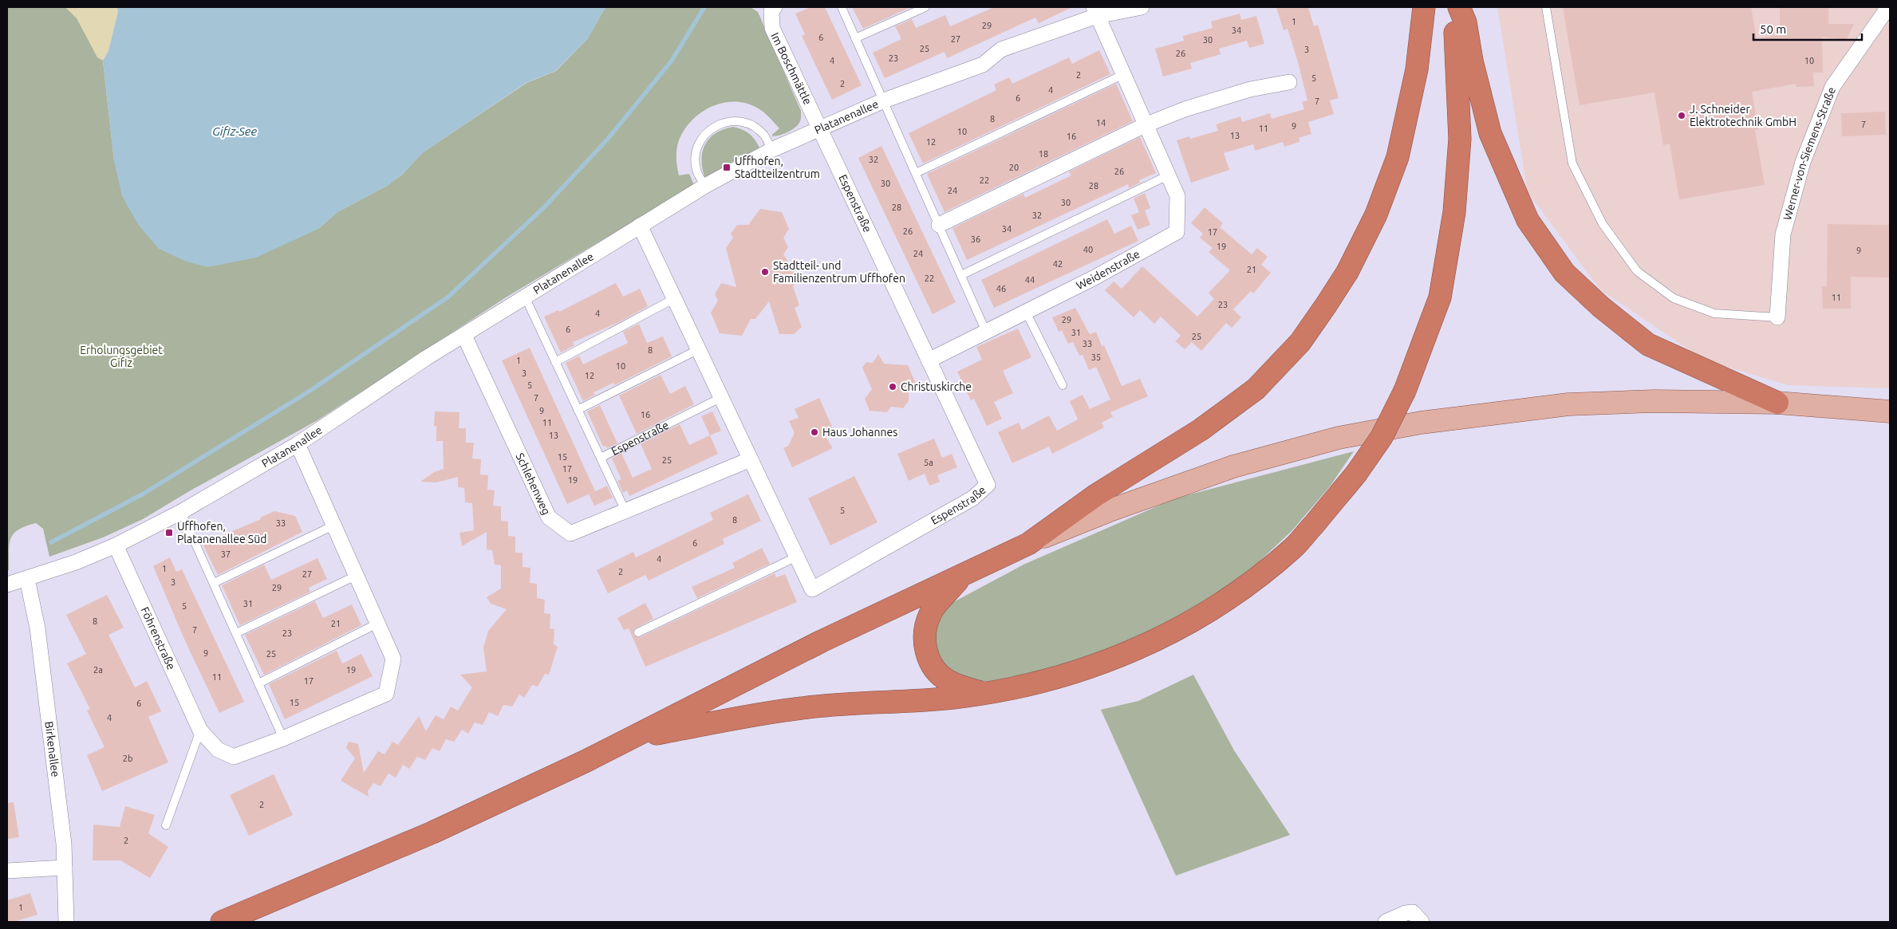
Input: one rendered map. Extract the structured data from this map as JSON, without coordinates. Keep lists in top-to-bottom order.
{
  "streets": {
    "street": [
      "Im Boschmättle",
      "Platanenallee",
      "Werner-von-Siemens-Straße",
      "Espenstraße",
      "Weidenstraße",
      "Schlehenweg",
      "Föhrenstraße",
      "Birkenallee"
    ]
  },
  "crossings": [
    ["Im Boschmättle", "Platanenallee"],
    ["Im Boschmättle", "Espenstraße"],
    ["Platanenallee", "Espenstraße"],
    ["Platanenallee", "Weidenstraße"],
    ["Platanenallee", "Schlehenweg"],
    ["Platanenallee", "Föhrenstraße"],
    ["Platanenallee", "Birkenallee"],
    ["Espenstraße", "Weidenstraße"],
    ["Espenstraße", "Schlehenweg"]
  ],
  "water": ["Gifiz-See"],
  "parks": ["Erholungsgebiet Gifiz"],
  "places": {
    "other": [
      "J. Schneider Elektrotechnik GmbH",
      "Stadtteil- und Familienzentrum Uffhofen",
      "Christuskirche",
      "Haus Johannes"
    ],
    "transit": ["Uffhofen, Stadtteilzentrum", "Uffhofen, Platanenallee Süd"]
  },
  "house_numbers": [
    "1",
    "29",
    "34",
    "6",
    "27",
    "30",
    "25",
    "3",
    "26",
    "23",
    "4",
    "10",
    "2",
    "5",
    "2",
    "4",
    "6",
    "7",
    "8",
    "14",
    "7",
    "9",
    "11",
    "10",
    "13",
    "16",
    "12",
    "18",
    "32",
    "20",
    "26",
    "22",
    "30",
    "28",
    "24",
    "30",
    "28",
    "32",
    "34",
    "26",
    "17",
    "36",
    "19",
    "40",
    "9",
    "24",
    "42",
    "21",
    "22",
    "44",
    "46",
    "11",
    "23",
    "4",
    "29",
    "6",
    "31",
    "25",
    "33",
    "8",
    "35",
    "1",
    "10",
    "3",
    "12",
    "5",
    "7",
    "9",
    "16",
    "11",
    "13",
    "15",
    "25",
    "5a",
    "17",
    "19",
    "5",
    "8",
    "33",
    "6",
    "37",
    "4",
    "1",
    "2",
    "27",
    "3",
    "29",
    "31",
    "5",
    "8",
    "21",
    "7",
    "23",
    "9",
    "25",
    "2a",
    "19",
    "11",
    "17",
    "15",
    "6",
    "4",
    "2b",
    "2",
    "2",
    "1"
  ],
  "scale_bar": "50 m"
}
